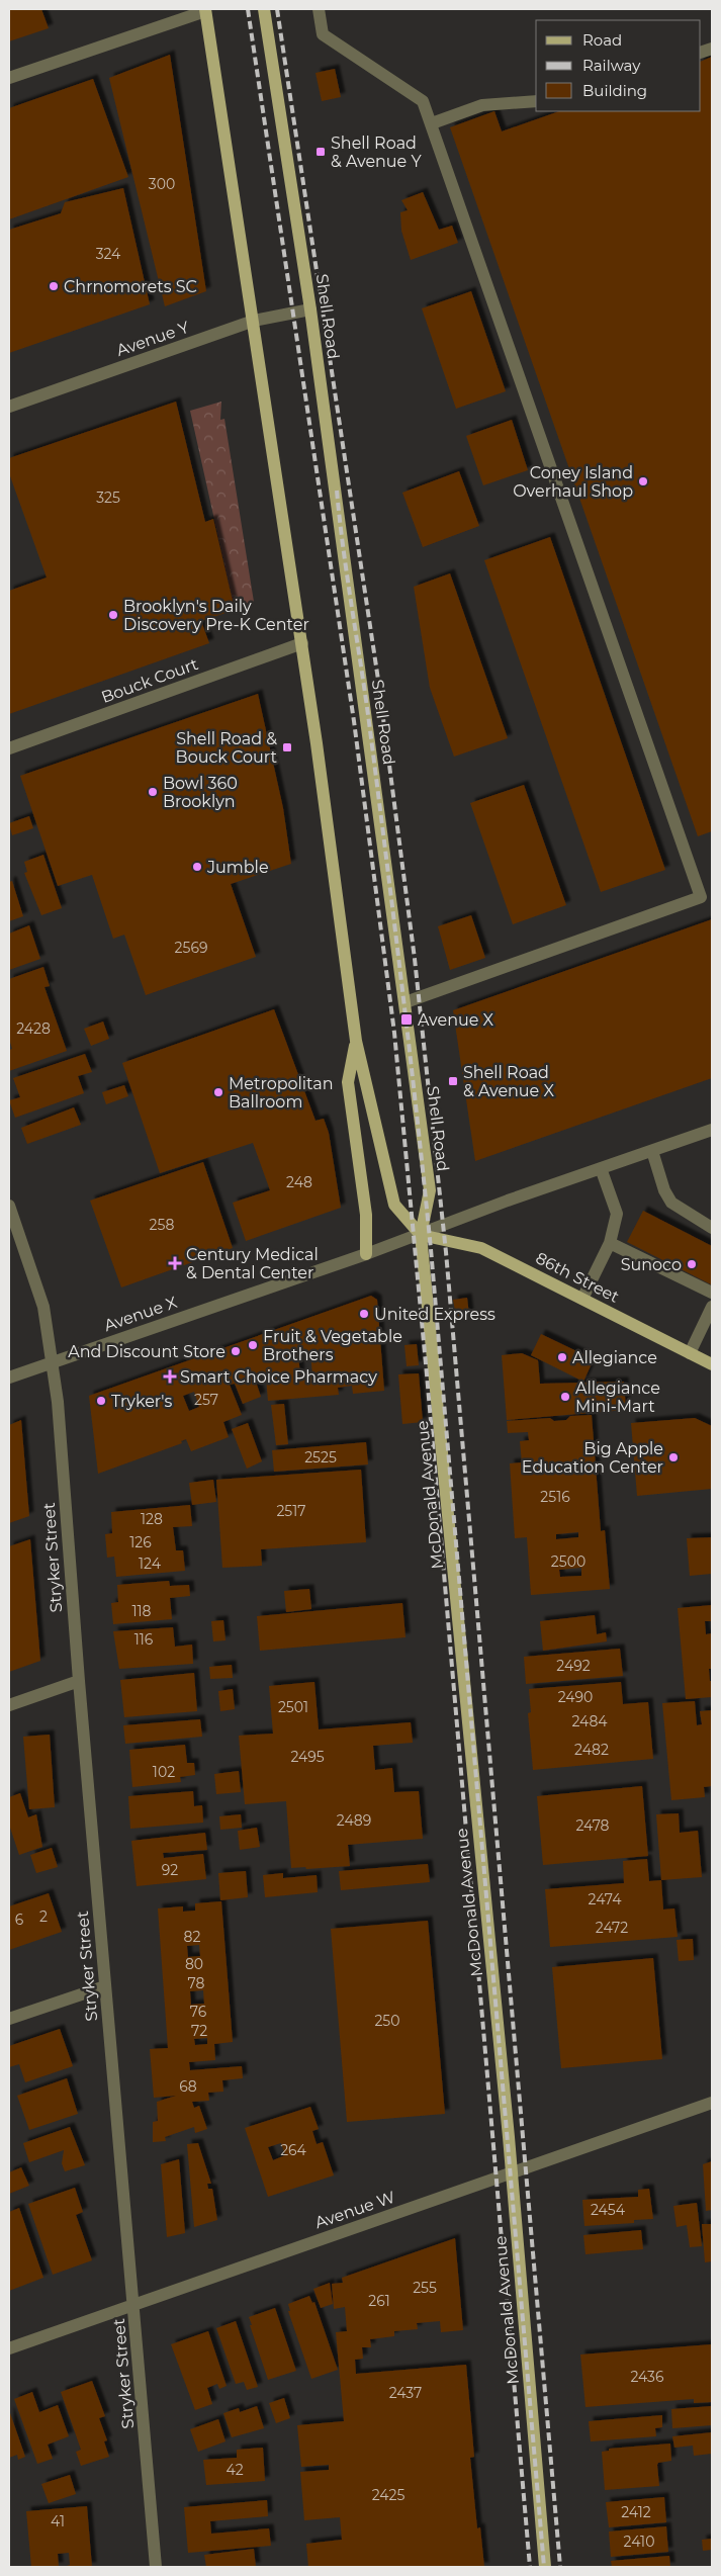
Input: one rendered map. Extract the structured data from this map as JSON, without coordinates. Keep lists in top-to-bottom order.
{
  "streets": {
    "main road": ["Shell Road", "86th Street", "McDonald Avenue"],
    "street": [
      "Avenue Y",
      "Bouck Court",
      "Avenue X",
      "Stryker Street",
      "Avenue W"
    ]
  },
  "crossings": [
    ["Shell Road", "Avenue Y"],
    ["Shell Road", "86th Street"],
    ["Shell Road", "Avenue X"],
    ["Shell Road", "McDonald Avenue"],
    ["86th Street", "Avenue X"],
    ["86th Street", "McDonald Avenue"],
    ["Avenue X", "McDonald Avenue"],
    ["Avenue X", "Stryker Street"],
    ["McDonald Avenue", "Avenue W"],
    ["Stryker Street", "Avenue W"]
  ],
  "places": {
    "transit": [
      "Shell Road & Avenue Y",
      "Shell Road & Bouck Court",
      "Avenue X",
      "Shell Road & Avenue X"
    ],
    "other": [
      "Chrnomorets SC",
      "Coney Island Overhaul Shop",
      "Brooklyn's Daily Discovery Pre-K Center",
      "Bowl 360 Brooklyn",
      "Jumble",
      "Metropolitan Ballroom",
      "Sunoco",
      "United Express",
      "Fruit & Vegetable Brothers",
      "And Discount Store",
      "Allegiance",
      "Allegiance Mini-Mart",
      "Tryker's",
      "Big Apple Education Center"
    ],
    "health": ["Century Medical & Dental Center", "Smart Choice Pharmacy"]
  },
  "house_numbers": [
    "300",
    "324",
    "325",
    "2569",
    "2428",
    "248",
    "258",
    "257",
    "2525",
    "2516",
    "2517",
    "128",
    "126",
    "2500",
    "124",
    "118",
    "116",
    "2492",
    "2490",
    "2501",
    "2484",
    "2482",
    "2495",
    "102",
    "2489",
    "2478",
    "92",
    "2474",
    "2",
    "6",
    "2472",
    "82",
    "80",
    "78",
    "76",
    "250",
    "72",
    "68",
    "264",
    "2454",
    "255",
    "261",
    "2436",
    "2437",
    "42",
    "2425",
    "2412",
    "41",
    "2410"
  ],
  "legend": ["Road", "Railway", "Building"]
}
